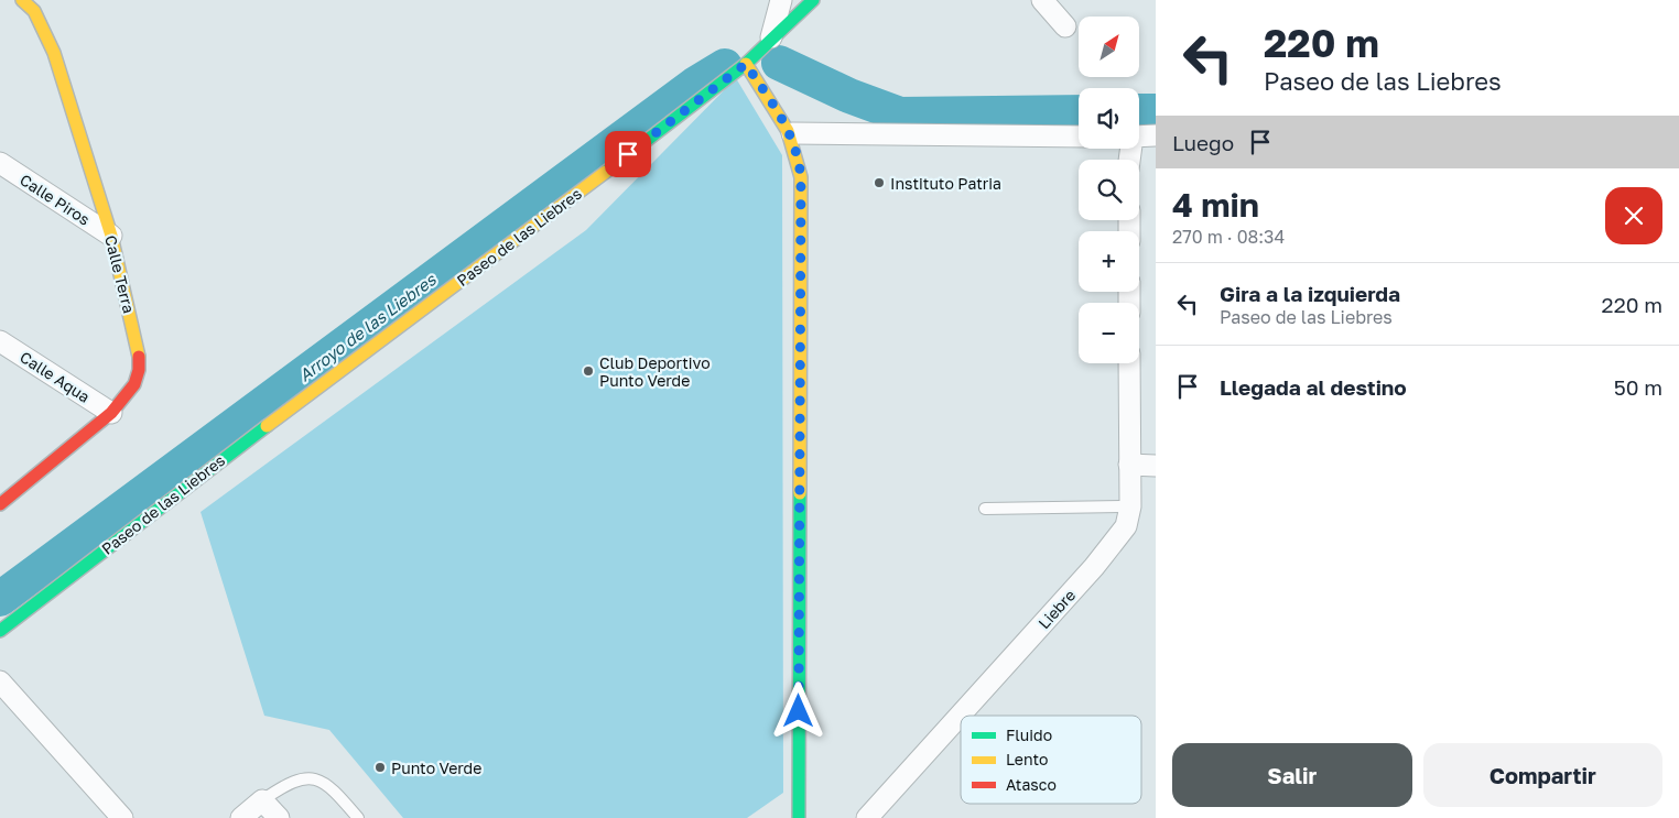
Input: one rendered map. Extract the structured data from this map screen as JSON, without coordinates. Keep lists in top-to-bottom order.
{
  "streets": {
    "street": [
      "Calle Piros",
      "Paseo de las Liebres",
      "Calle Terra",
      "Calle Aqua",
      "Liebre"
    ]
  },
  "crossings": [
    ["Calle Piros", "Calle Terra"],
    ["Calle Terra", "Calle Aqua"]
  ],
  "water": ["Arroyo de las Liebres"],
  "places": ["Instituto Patria", "Club Deportivo Punto Verde", "Punto Verde"],
  "legend": ["Fluido", "Lento", "Atasco"],
  "north": "top right",
  "page": {
    "turn": ["220 m", "Paseo de las Liebres"],
    "map_buttons": ["+", "−"],
    "then": "Luego",
    "heading": ["4 min", "270 m · 08:34"],
    "list": [
      {
        "name": "Gira a la izquierda",
        "note": "Paseo de las Liebres",
        "value": "220 m"
      },
      {
        "name": "Llegada al destino",
        "value": "50 m"
      }
    ],
    "buttons": ["Salir", "Compartir"]
  }
}
